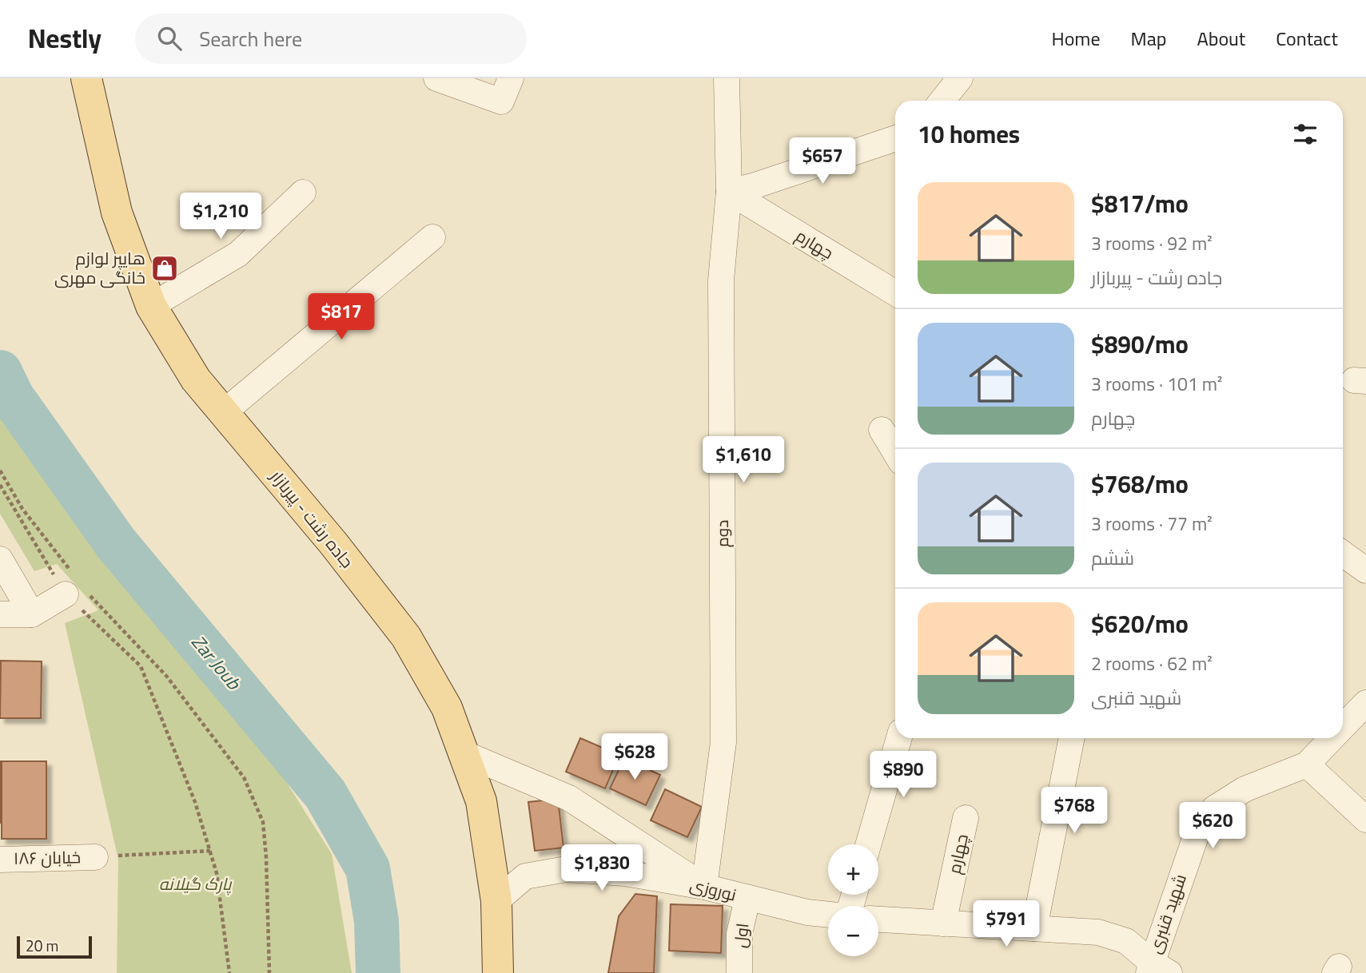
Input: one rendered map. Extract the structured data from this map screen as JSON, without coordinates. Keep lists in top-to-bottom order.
{
  "streets": {
    "main road": ["جاده رشت - پیربازار"],
    "street": [
      "چهارم",
      "دوم",
      "خیابان ۱۸۶",
      "نوروزی",
      "شهید قنبری",
      "اول"
    ]
  },
  "crossings": [
    ["چهارم", "دوم"],
    ["جاده رشت - پیربازار", "نوروزی"],
    ["دوم", "نوروزی"],
    ["نوروزی", "اول"]
  ],
  "water": ["Zar Joub"],
  "parks": ["پارک گیلانه"],
  "places": {
    "shop": ["هایپر لوازم خانگی مهری"]
  },
  "scale_bar": "20 m",
  "page": {
    "header": "Nestly",
    "search": "Search here",
    "nav": [
      "Home",
      "Map",
      "About",
      "Contact"
    ],
    "heading": "10 homes",
    "price": [
      "$657",
      "$1,210",
      "$817",
      "$1,610",
      "$628",
      "$890",
      "$768",
      "$620",
      "$1,830",
      "$791"
    ],
    "list": [
      {
        "name": "$817/mo",
        "note": "3 rooms · 92 m² · جاده رشت - پیربازار"
      },
      {
        "name": "$890/mo",
        "note": "3 rooms · 101 m² · چهارم"
      },
      {
        "name": "$768/mo",
        "note": "3 rooms · 77 m² · ششم"
      },
      {
        "name": "$620/mo",
        "note": "2 rooms · 62 m² · شهید قنبری"
      }
    ],
    "map_buttons": ["+", "−"],
    "scale": "20 m"
  }
}
